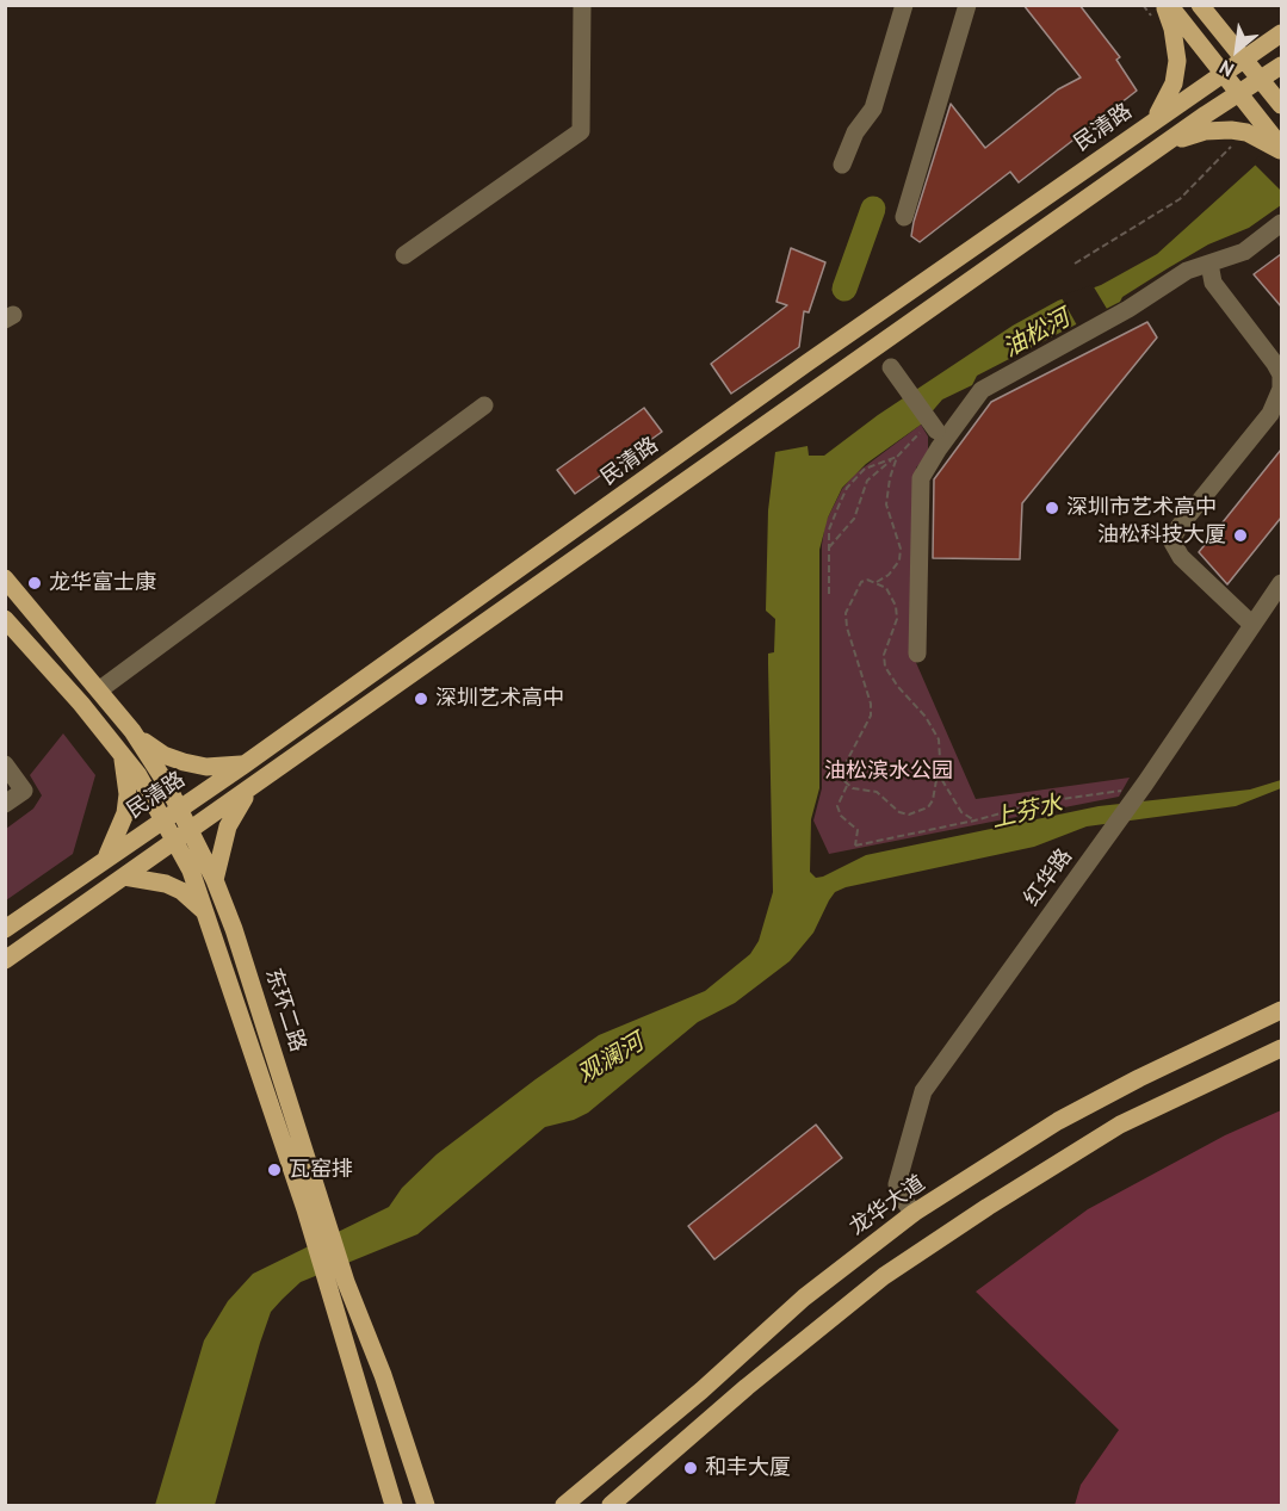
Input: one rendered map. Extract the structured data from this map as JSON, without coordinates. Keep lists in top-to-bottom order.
{
  "streets": {
    "main road": ["民清路", "东环二路", "龙华大道"],
    "street": ["红华路"]
  },
  "crossings": [
    ["民清路", "东环二路"],
    ["红华路", "龙华大道"]
  ],
  "water": ["油松河", "上芬水", "观澜河"],
  "parks": ["油松滨水公园"],
  "places": [
    "深圳市艺术高中",
    "油松科技大厦",
    "龙华富士康",
    "深圳艺术高中",
    "瓦窑排",
    "和丰大厦"
  ],
  "north": "bottom left"
}
